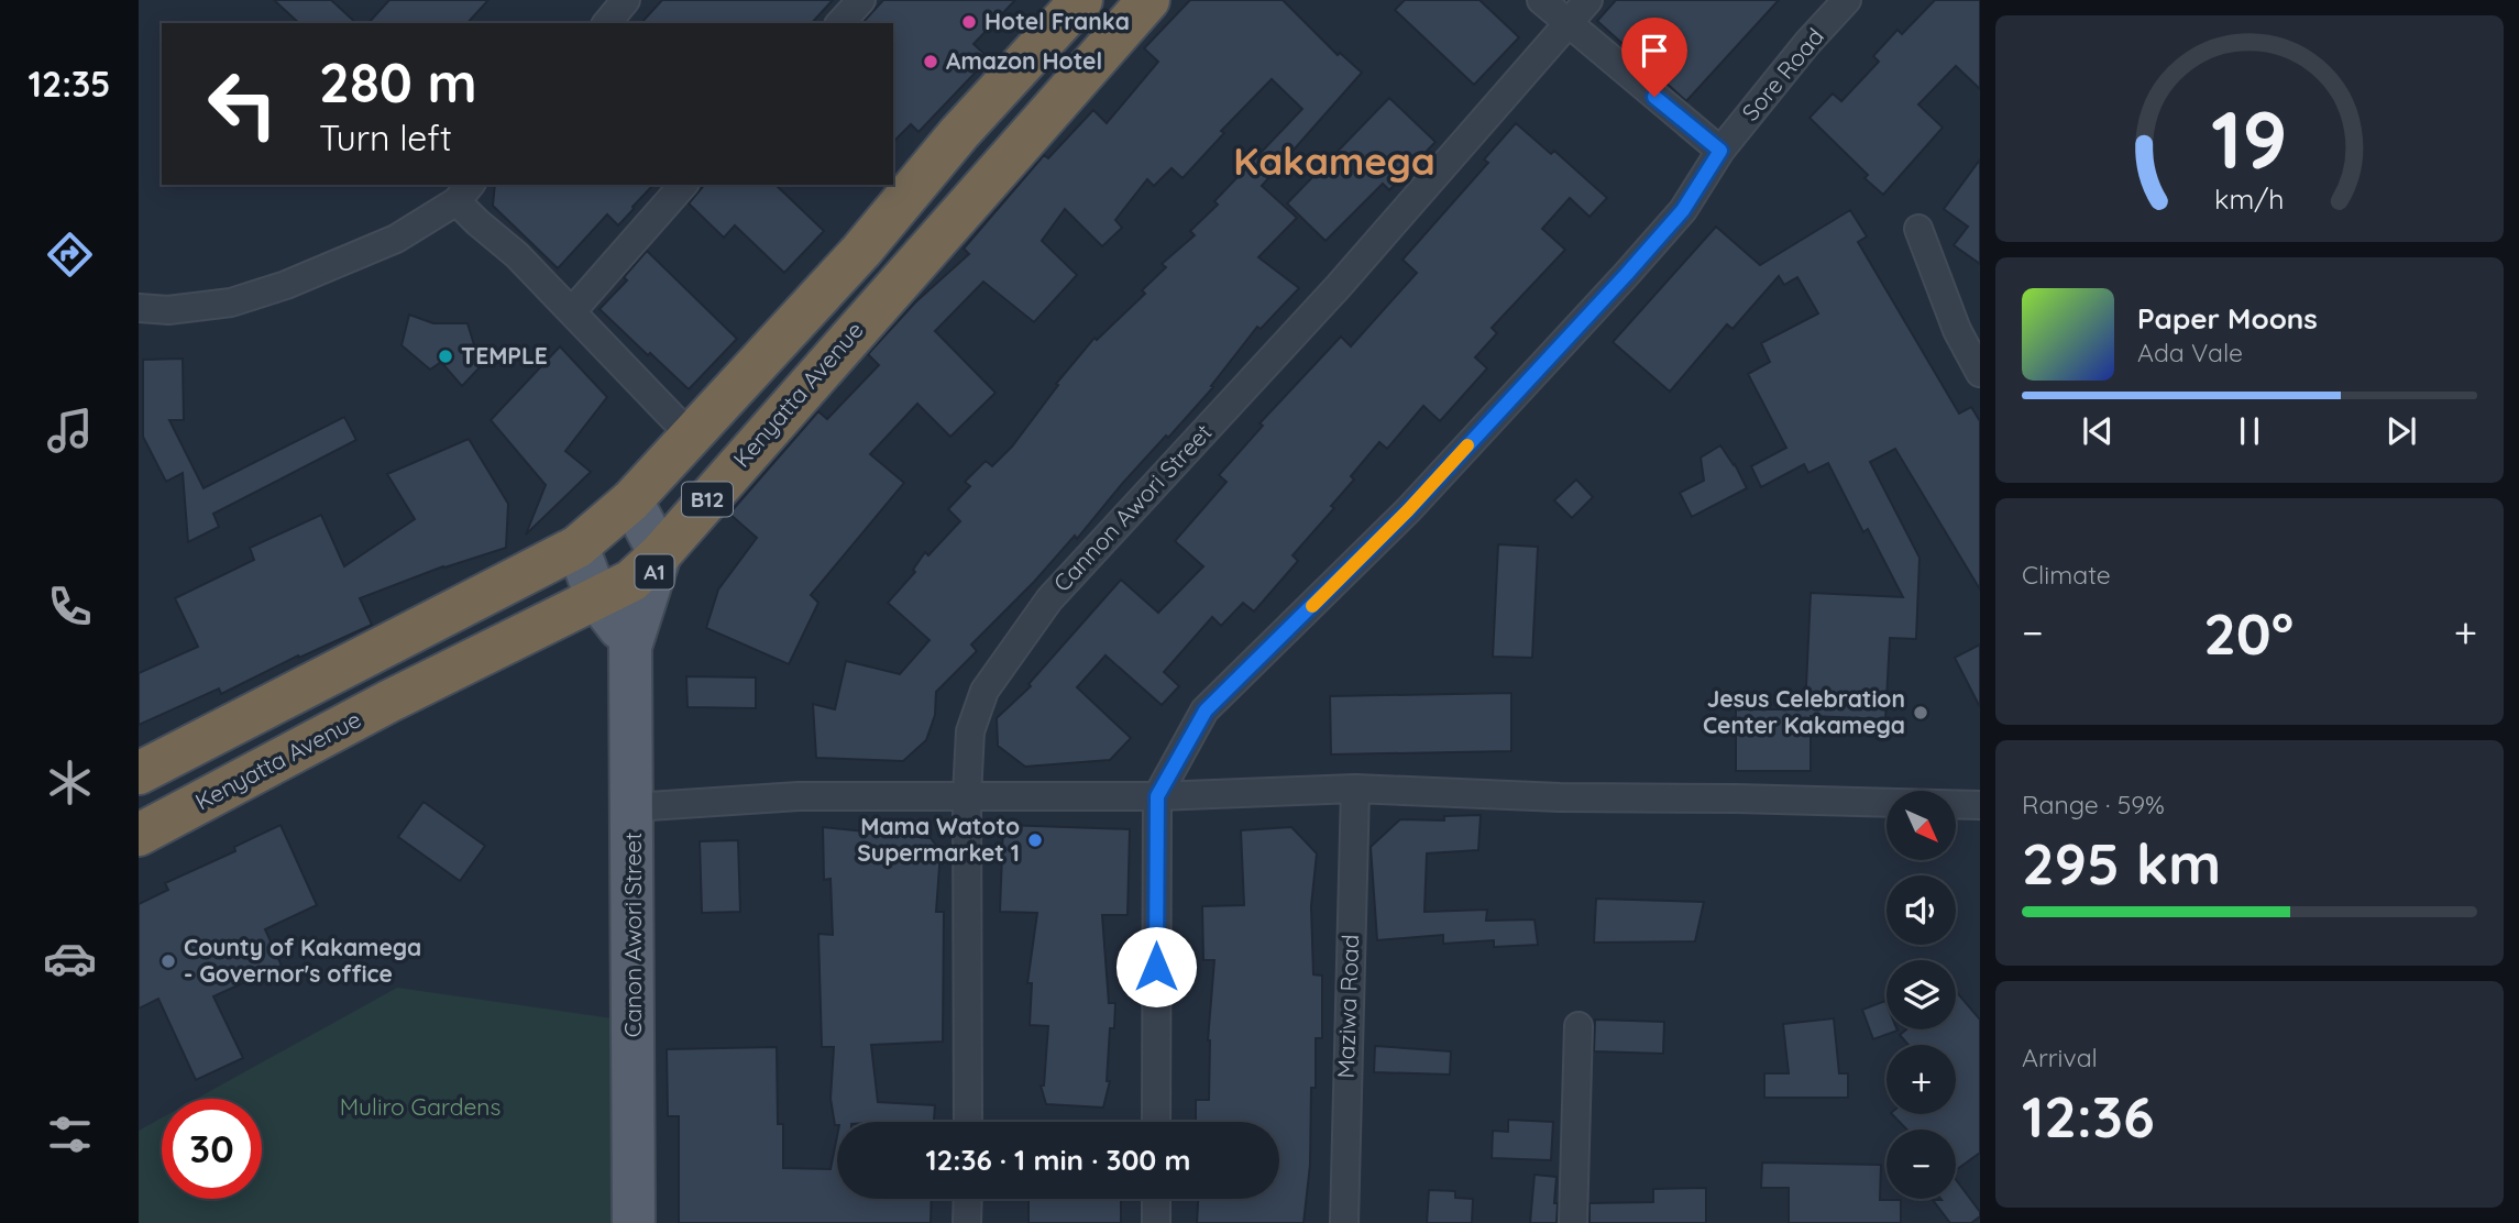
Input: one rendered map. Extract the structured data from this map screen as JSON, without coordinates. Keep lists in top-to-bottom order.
{
  "streets": {
    "highway": ["Kenyatta Avenue", "B12"],
    "main road": ["A1", "Canon Awori Street"],
    "street": ["Sore Road", "Cannon Awori Street", "Maziwa Road"]
  },
  "crossings": [
    ["Kenyatta Avenue", "A1"],
    ["Kenyatta Avenue", "Canon Awori Street"],
    ["B12", "A1"],
    ["A1", "Canon Awori Street"]
  ],
  "districts": ["Kakamega"],
  "parks": ["Muliro Gardens"],
  "places": [
    "Hotel Franka",
    "Amazon Hotel",
    "TEMPLE",
    "Jesus Celebration Center Kakamega",
    "Mama Watoto Supermarket 1",
    "County of Kakamega - Governor's office"
  ],
  "north": "bottom right",
  "page": {
    "tabs": "12:35",
    "turn": ["280 m", "Turn left"],
    "song": ["Paper Moons", "Ada Vale"],
    "tile": [
      "Climate",
      ["Range · 59%", "295 km"],
      ["Arrival", "12:36"]
    ],
    "heat": ["−", "20°", "+"],
    "map_buttons": ["+", "−"],
    "limit": "30",
    "trip": "12:36 · 1 min · 300 m",
    "gauge": ["19", "km/h"]
  }
}
